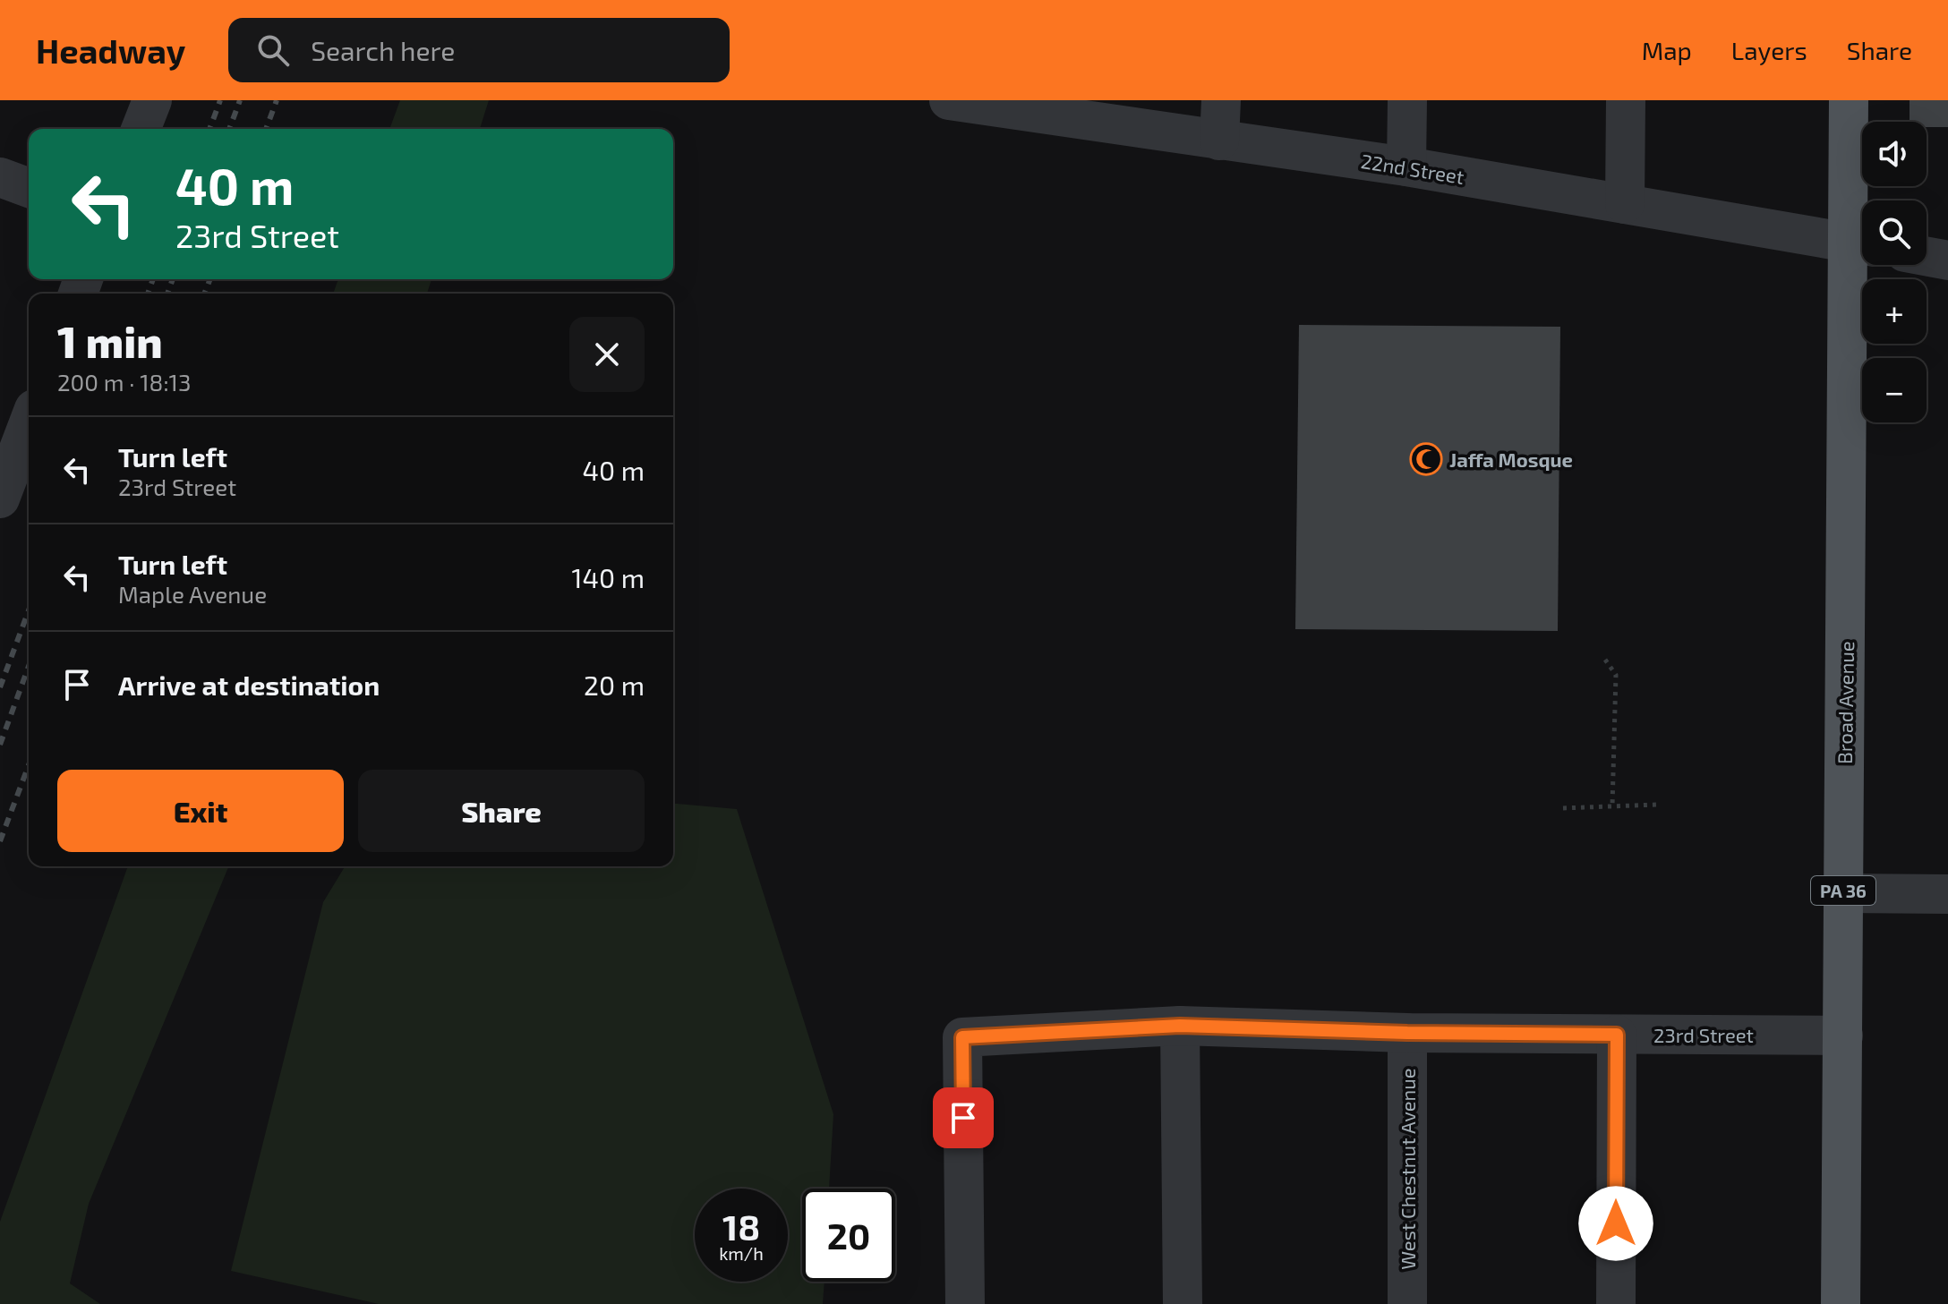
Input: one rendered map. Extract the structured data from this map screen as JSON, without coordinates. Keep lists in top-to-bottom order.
{
  "streets": {
    "main road": ["Broad Avenue", "PA 36"],
    "street": ["22nd Street", "23rd Street", "West Chestnut Avenue"]
  },
  "crossings": [
    ["22nd Street", "Broad Avenue"],
    ["Broad Avenue", "23rd Street"],
    ["23rd Street", "West Chestnut Avenue"]
  ],
  "places": {
    "mosque": ["Jaffa Mosque"]
  },
  "page": {
    "header": "Headway",
    "search": "Search here",
    "nav": ["Map", "Layers", "Share"],
    "map_buttons": ["+", "−"],
    "turn": ["40 m", "23rd Street"],
    "heading": ["1 min", "200 m · 18:13"],
    "list": [
      {
        "name": "Turn left",
        "note": "23rd Street",
        "value": "40 m"
      },
      {
        "name": "Turn left",
        "note": "Maple Avenue",
        "value": "140 m"
      },
      {
        "name": "Arrive at destination",
        "value": "20 m"
      }
    ],
    "buttons": ["Exit", "Share"],
    "speed": "18 km/h",
    "limit": "20"
  }
}
